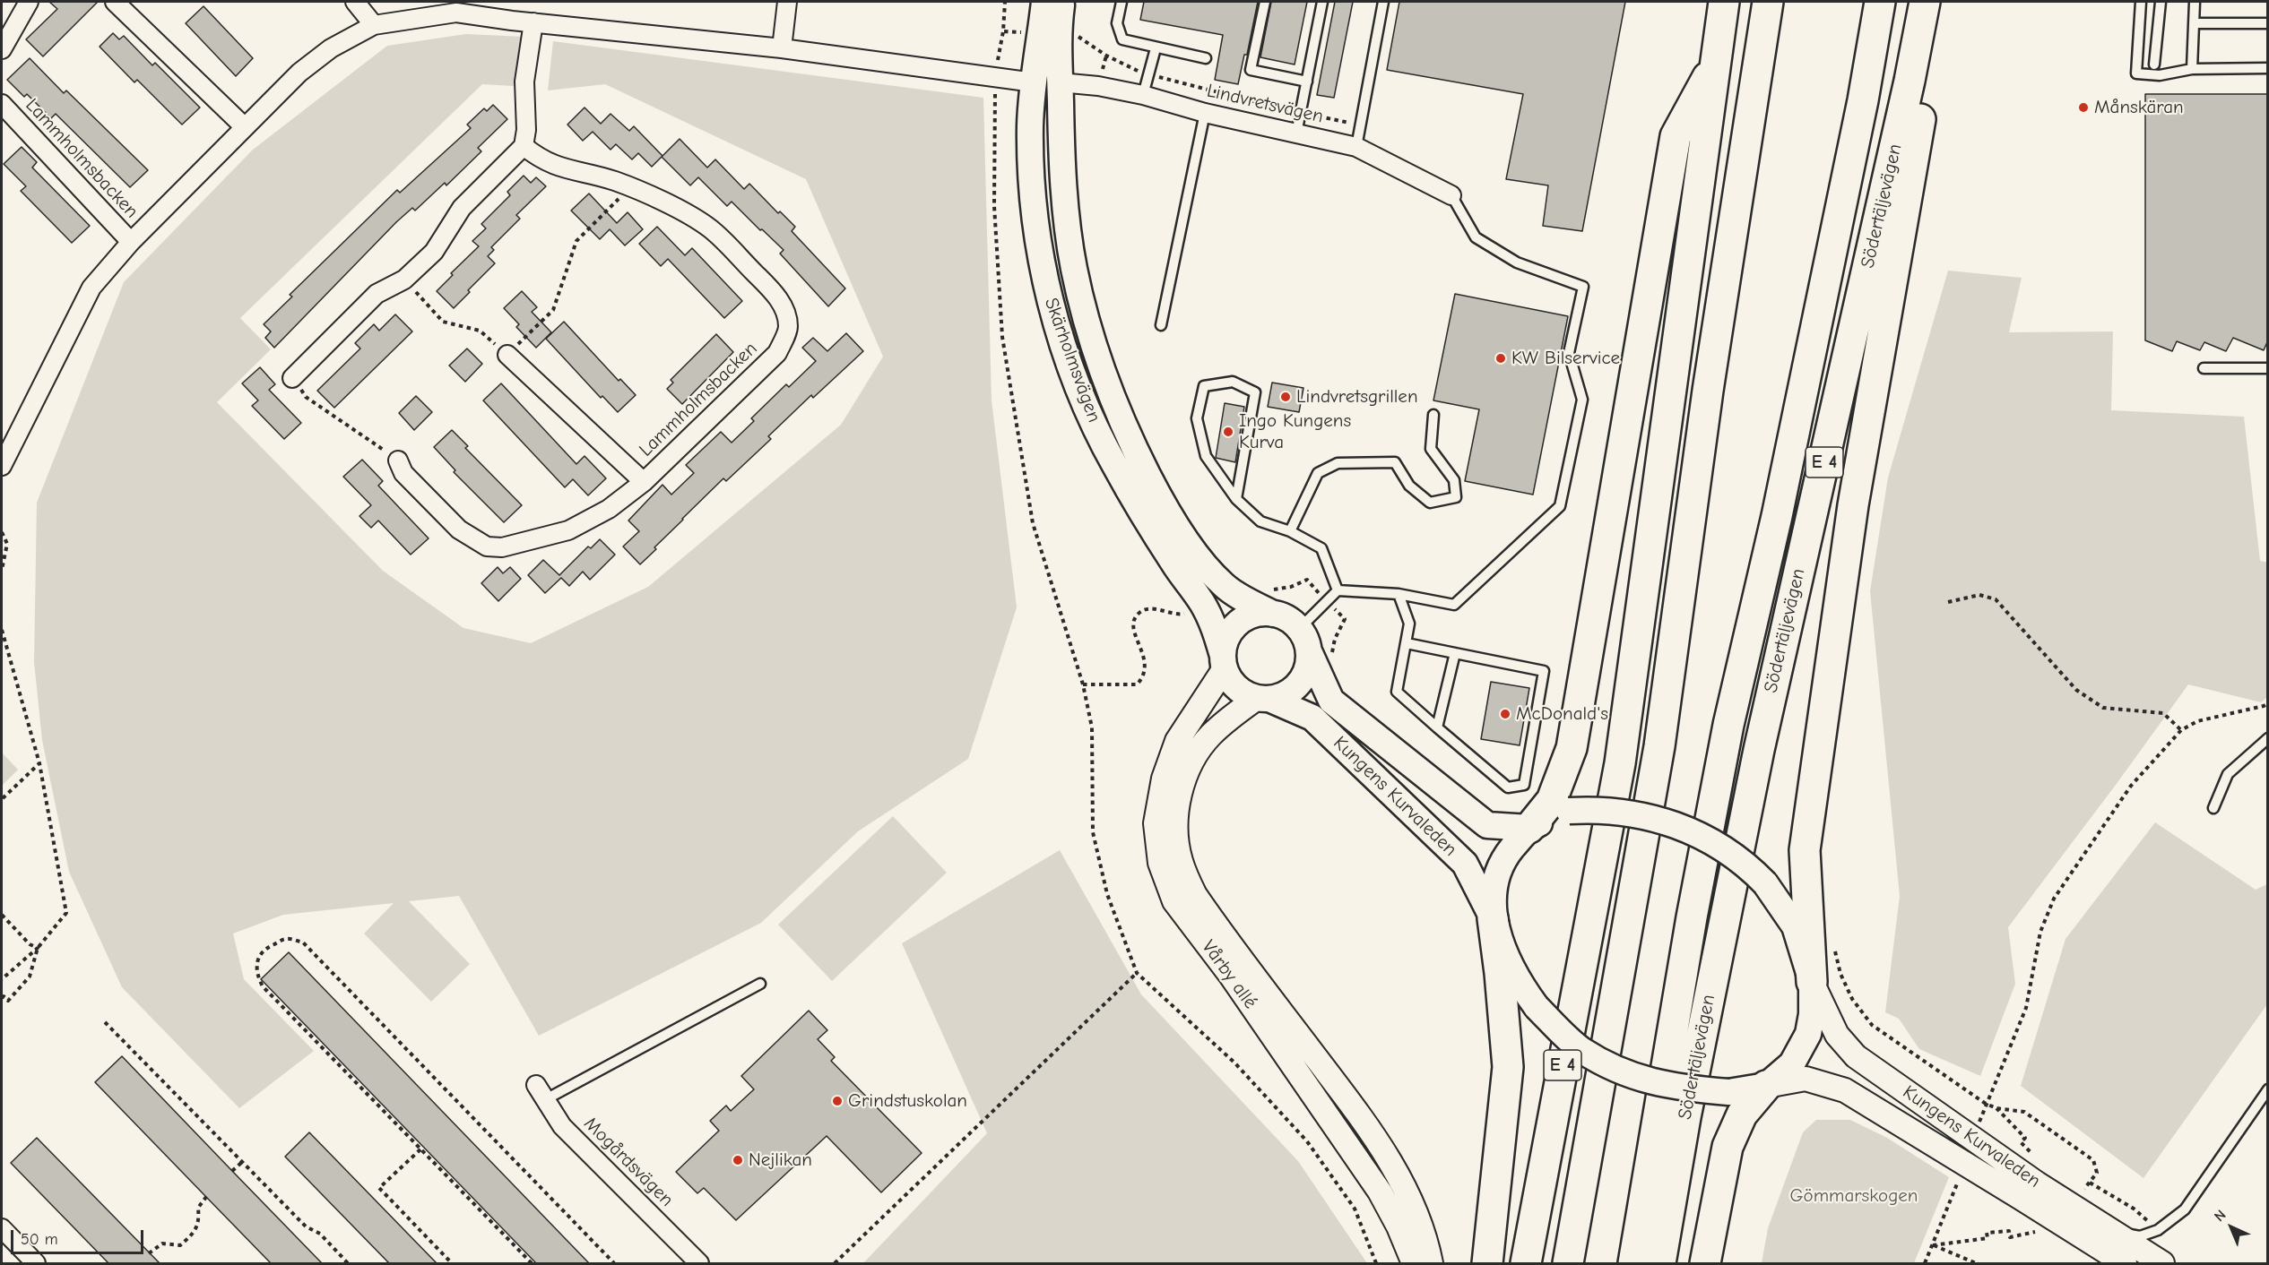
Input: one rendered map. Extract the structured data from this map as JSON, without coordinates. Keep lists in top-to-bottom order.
{
  "streets": {
    "highway": ["Södertäljevägen", "E 4"],
    "main road": ["Skärholmsvägen", "Kungens Kurvaleden"],
    "street": [
      "Lindvretsvägen",
      "Lammholmsbacken",
      "Vårby allé",
      "Mogårdsvägen"
    ]
  },
  "crossings": [
    ["Lindvretsvägen", "Skärholmsvägen"],
    ["Lammholmsbacken", "Skärholmsvägen"],
    ["Skärholmsvägen", "Kungens Kurvaleden"],
    ["Skärholmsvägen", "Vårby allé"],
    ["Kungens Kurvaleden", "Vårby allé"]
  ],
  "parks": ["Gömmarskogen"],
  "places": [
    "Månskäran",
    "KW Bilservice",
    "Lindvretsgrillen",
    "Ingo Kungens Kurva",
    "McDonald's",
    "Grindstuskolan",
    "Nejlikan"
  ],
  "scale_bar": "50 m",
  "north": "top left"
}
